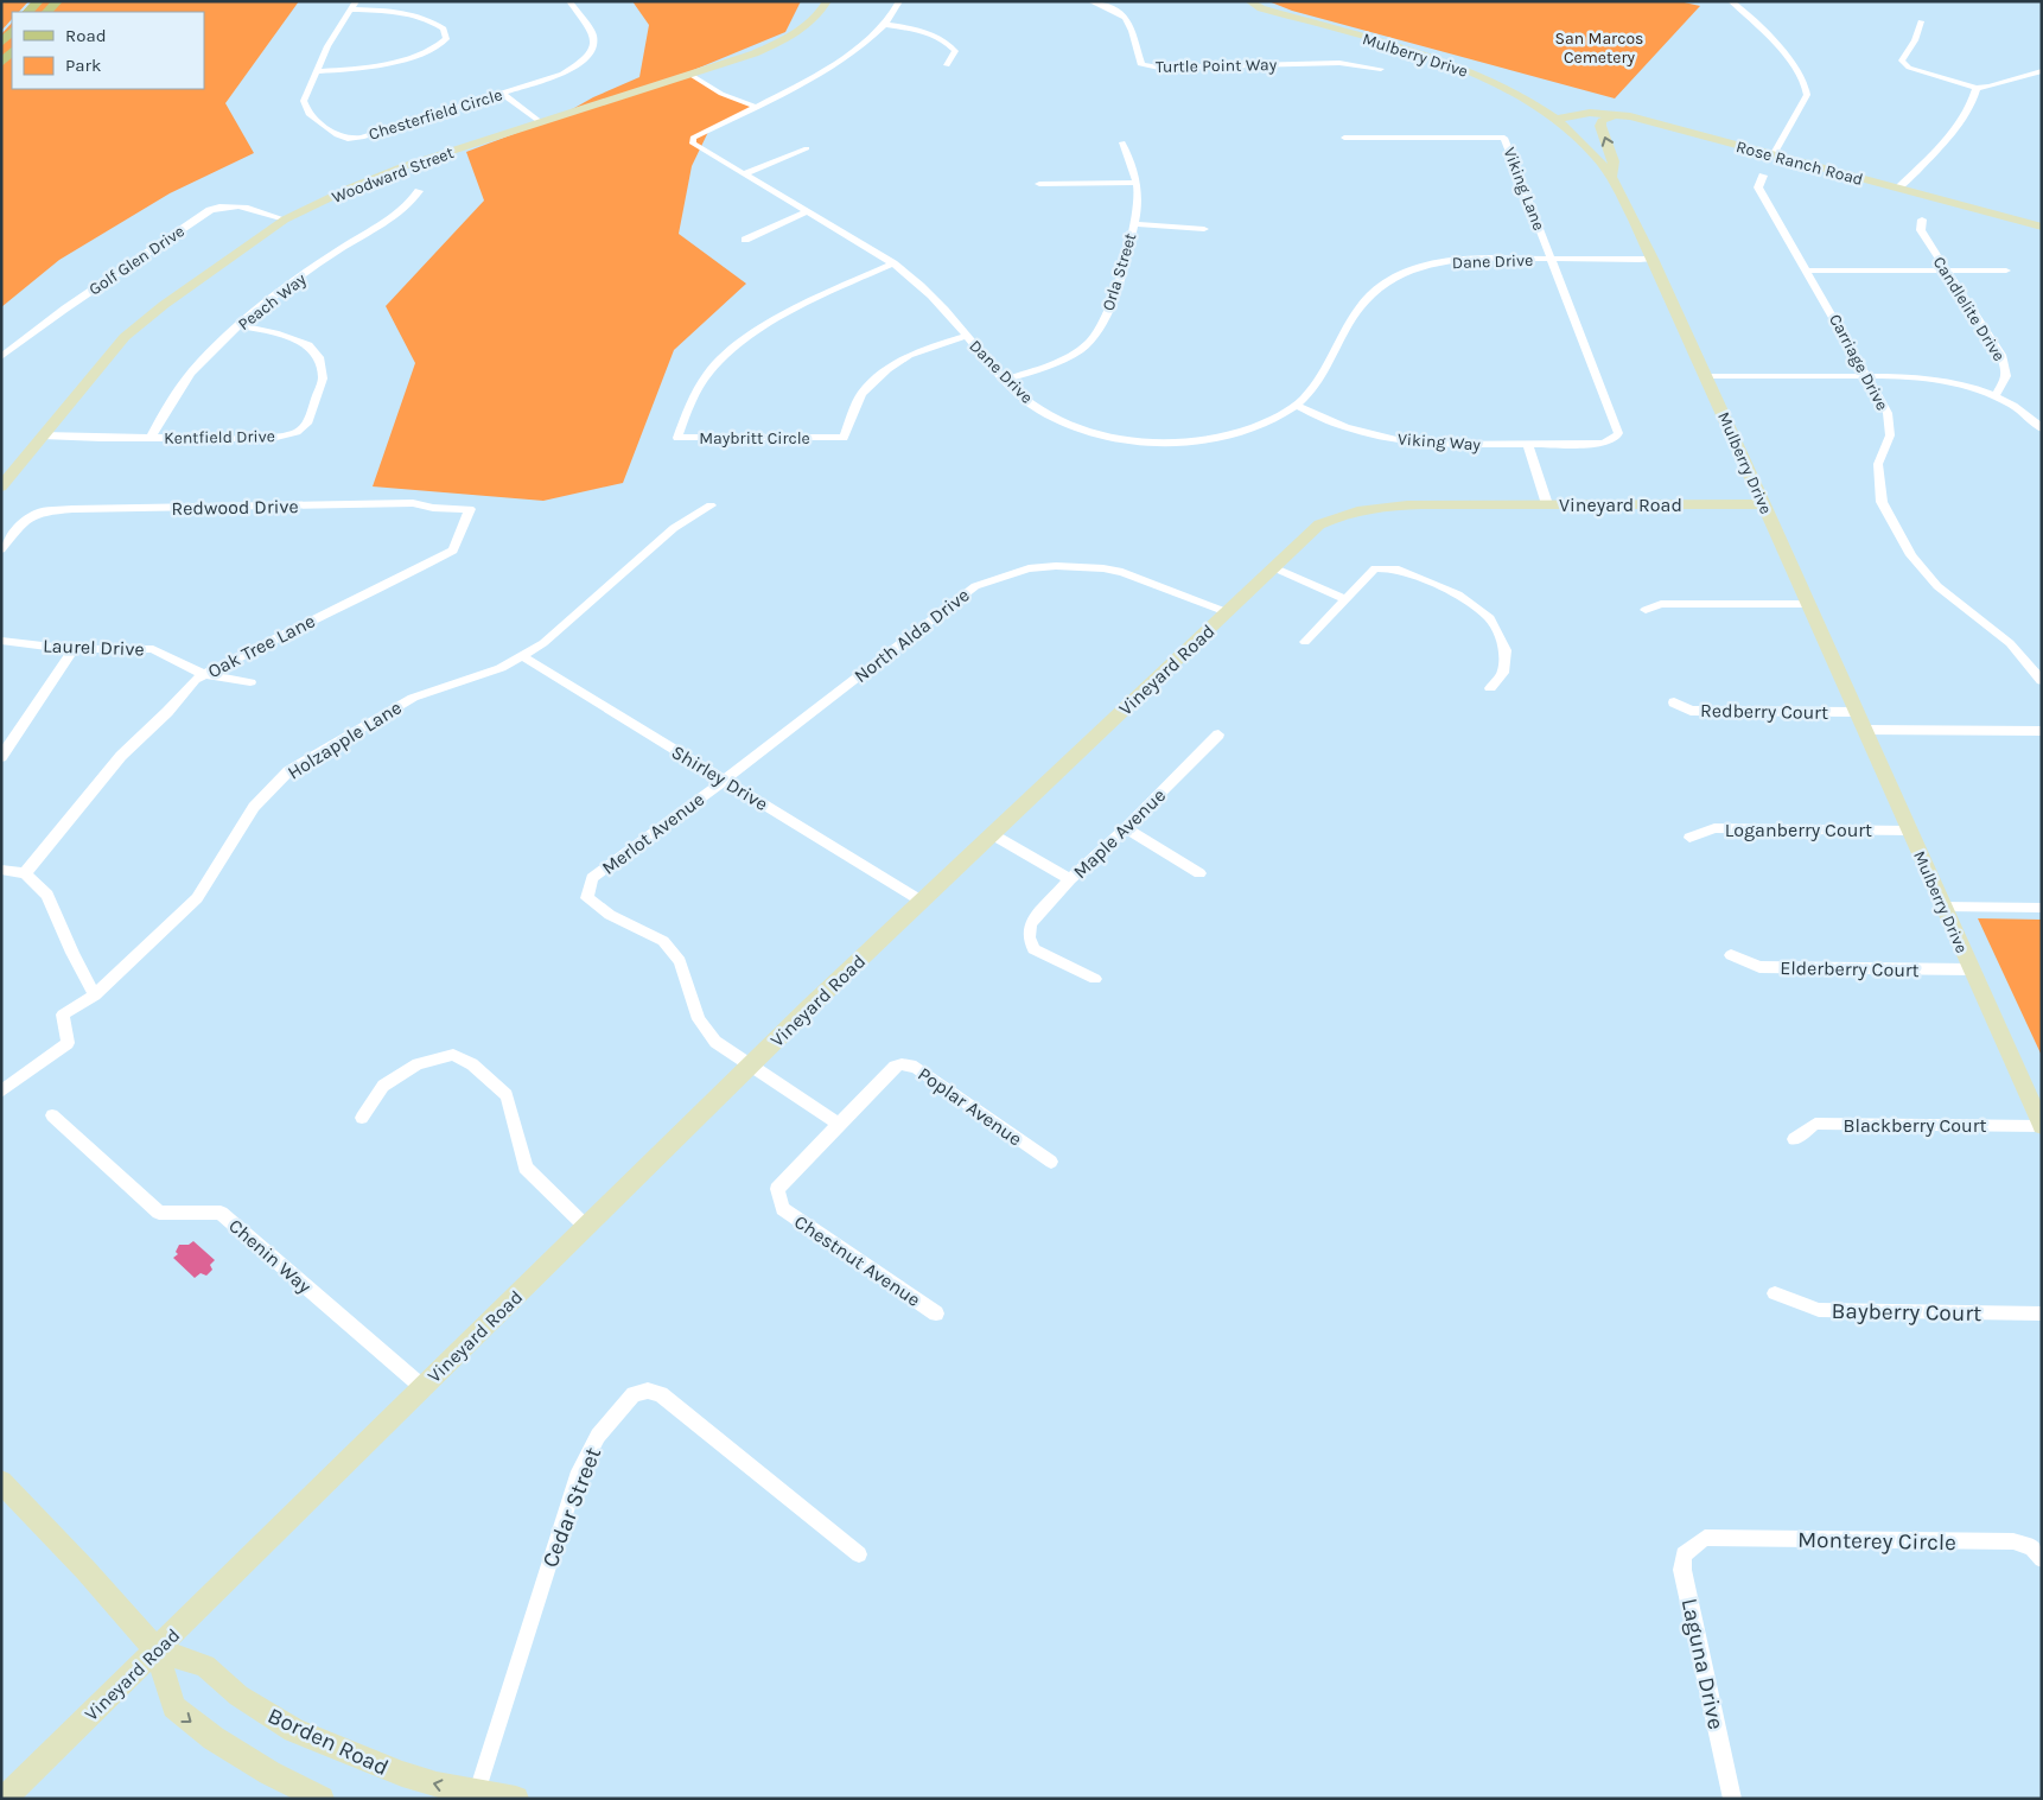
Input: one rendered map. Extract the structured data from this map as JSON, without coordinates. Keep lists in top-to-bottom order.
{
  "streets": {
    "street": [
      "Mulberry Drive",
      "Turtle Point Way",
      "Chesterfield Circle",
      "Rose Ranch Road",
      "Woodward Street",
      "Viking Lane",
      "Golf Glen Drive",
      "Dane Drive",
      "Orla Street",
      "Peach Way",
      "Candlelite Drive",
      "Carriage Drive",
      "Kentfield Drive",
      "Maybritt Circle",
      "Viking Way",
      "Vineyard Road",
      "Redwood Drive",
      "North Alda Drive",
      "Oak Tree Lane",
      "Laurel Drive",
      "Redberry Court",
      "Holzapple Lane",
      "Shirley Drive",
      "Loganberry Court",
      "Merlot Avenue",
      "Maple Avenue",
      "Elderberry Court",
      "Poplar Avenue",
      "Blackberry Court",
      "Chenin Way",
      "Chestnut Avenue",
      "Bayberry Court",
      "Cedar Street",
      "Monterey Circle",
      "Laguna Drive",
      "Borden Road"
    ]
  },
  "crossings": [
    ["Mulberry Drive", "Rose Ranch Road"],
    ["Mulberry Drive", "Dane Drive"],
    ["Mulberry Drive", "Vineyard Road"],
    ["Mulberry Drive", "Redberry Court"],
    ["Mulberry Drive", "Loganberry Court"],
    ["Mulberry Drive", "Elderberry Court"],
    ["Mulberry Drive", "Blackberry Court"],
    ["Woodward Street", "Golf Glen Drive"],
    ["Woodward Street", "Kentfield Drive"],
    ["Viking Lane", "Dane Drive"],
    ["Viking Lane", "Viking Way"],
    ["Dane Drive", "Orla Street"],
    ["Dane Drive", "Maybritt Circle"],
    ["Dane Drive", "Viking Way"],
    ["Peach Way", "Kentfield Drive"],
    ["Vineyard Road", "North Alda Drive"],
    ["Vineyard Road", "Shirley Drive"],
    ["Vineyard Road", "Merlot Avenue"],
    ["Vineyard Road", "Chenin Way"],
    ["Vineyard Road", "Borden Road"],
    ["Redwood Drive", "Oak Tree Lane"],
    ["North Alda Drive", "Shirley Drive"],
    ["North Alda Drive", "Merlot Avenue"],
    ["Oak Tree Lane", "Laurel Drive"],
    ["Holzapple Lane", "Shirley Drive"],
    ["Shirley Drive", "Merlot Avenue"],
    ["Poplar Avenue", "Chestnut Avenue"],
    ["Cedar Street", "Borden Road"],
    ["Monterey Circle", "Laguna Drive"]
  ],
  "parks": ["San Marcos Cemetery"],
  "legend": ["Road", "Park"]
}
